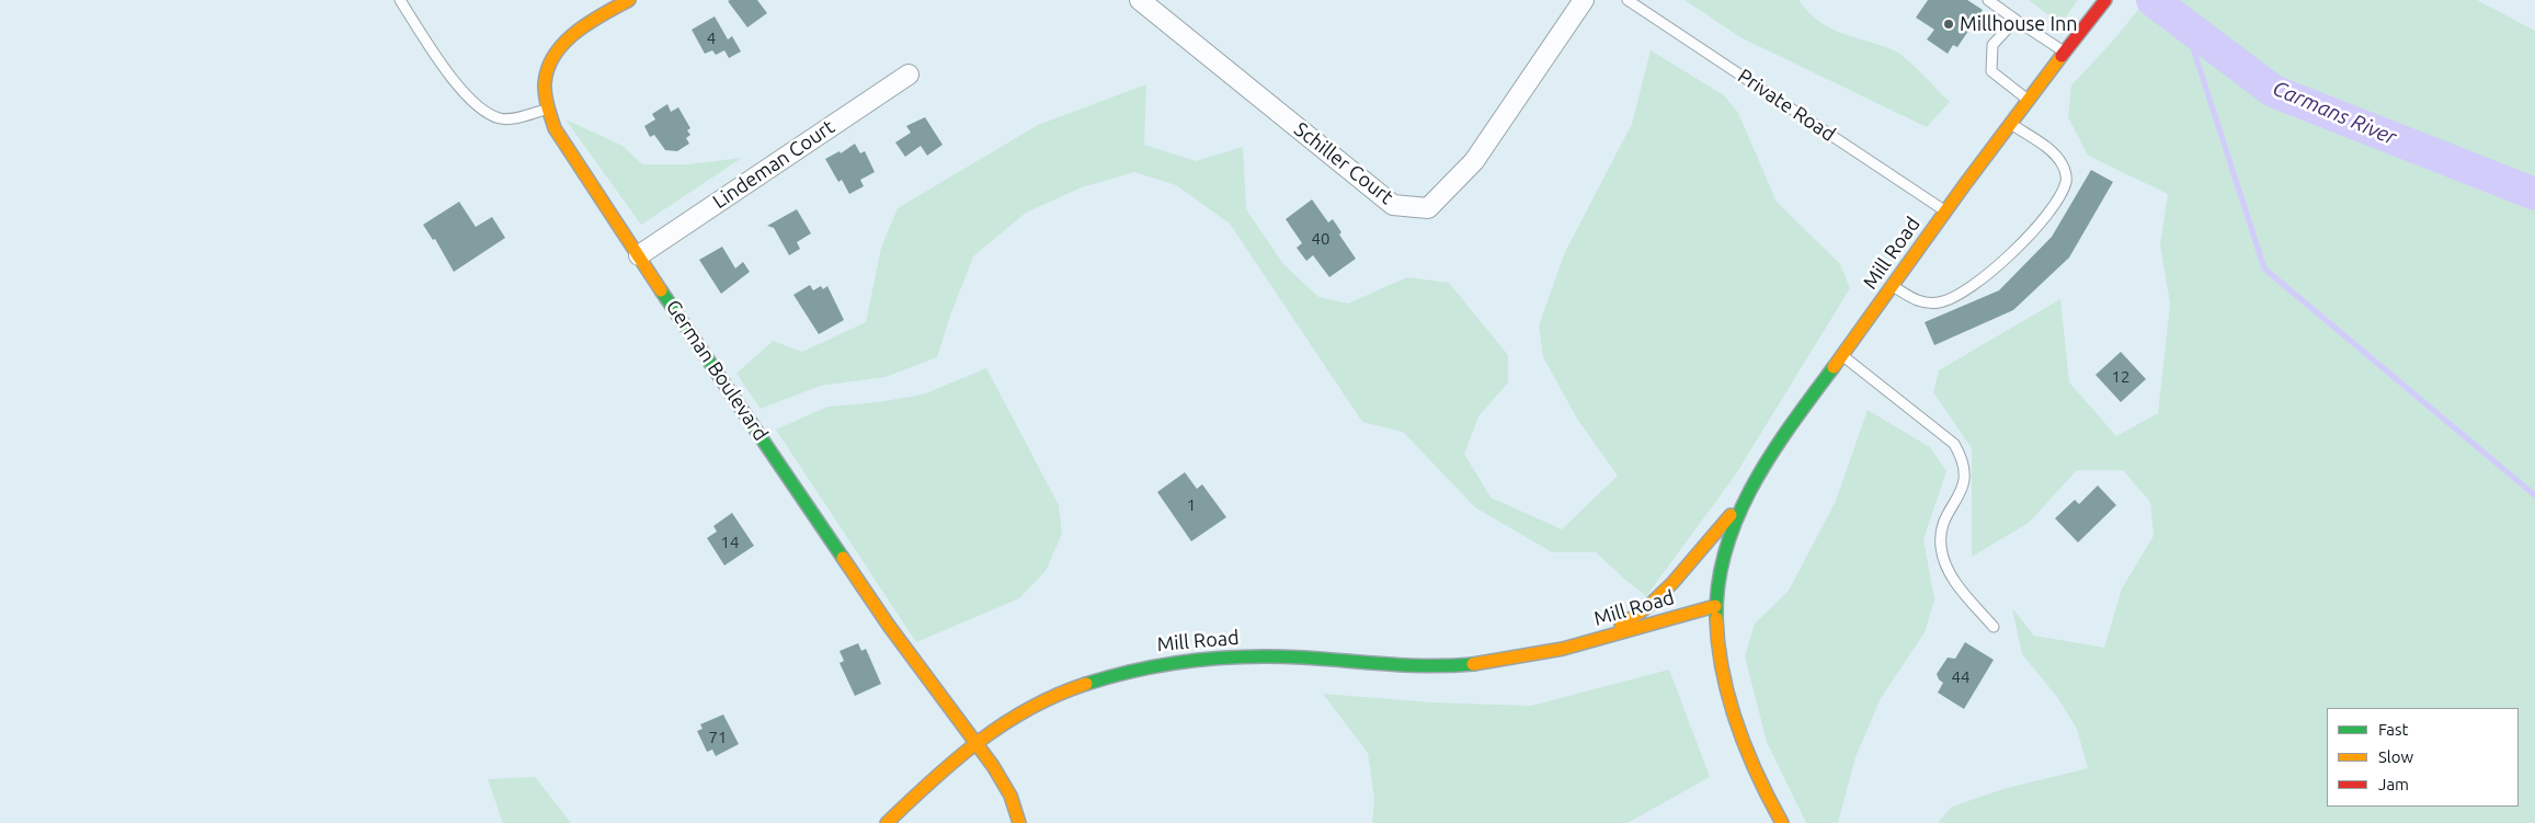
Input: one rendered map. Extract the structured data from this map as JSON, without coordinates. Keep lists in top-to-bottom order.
{
  "streets": {
    "main road": ["Mill Road", "German Boulevard"],
    "street": ["Schiller Court", "Lindeman Court"],
    "lane": ["Private Road"]
  },
  "crossings": [
    ["Private Road", "Mill Road"],
    ["Lindeman Court", "German Boulevard"],
    ["Mill Road", "German Boulevard"]
  ],
  "water": ["Carmans River"],
  "places": ["Millhouse Inn"],
  "house_numbers": [
    "4",
    "40",
    "12",
    "1",
    "14",
    "44",
    "71"
  ],
  "legend": ["Fast", "Slow", "Jam"]
}
